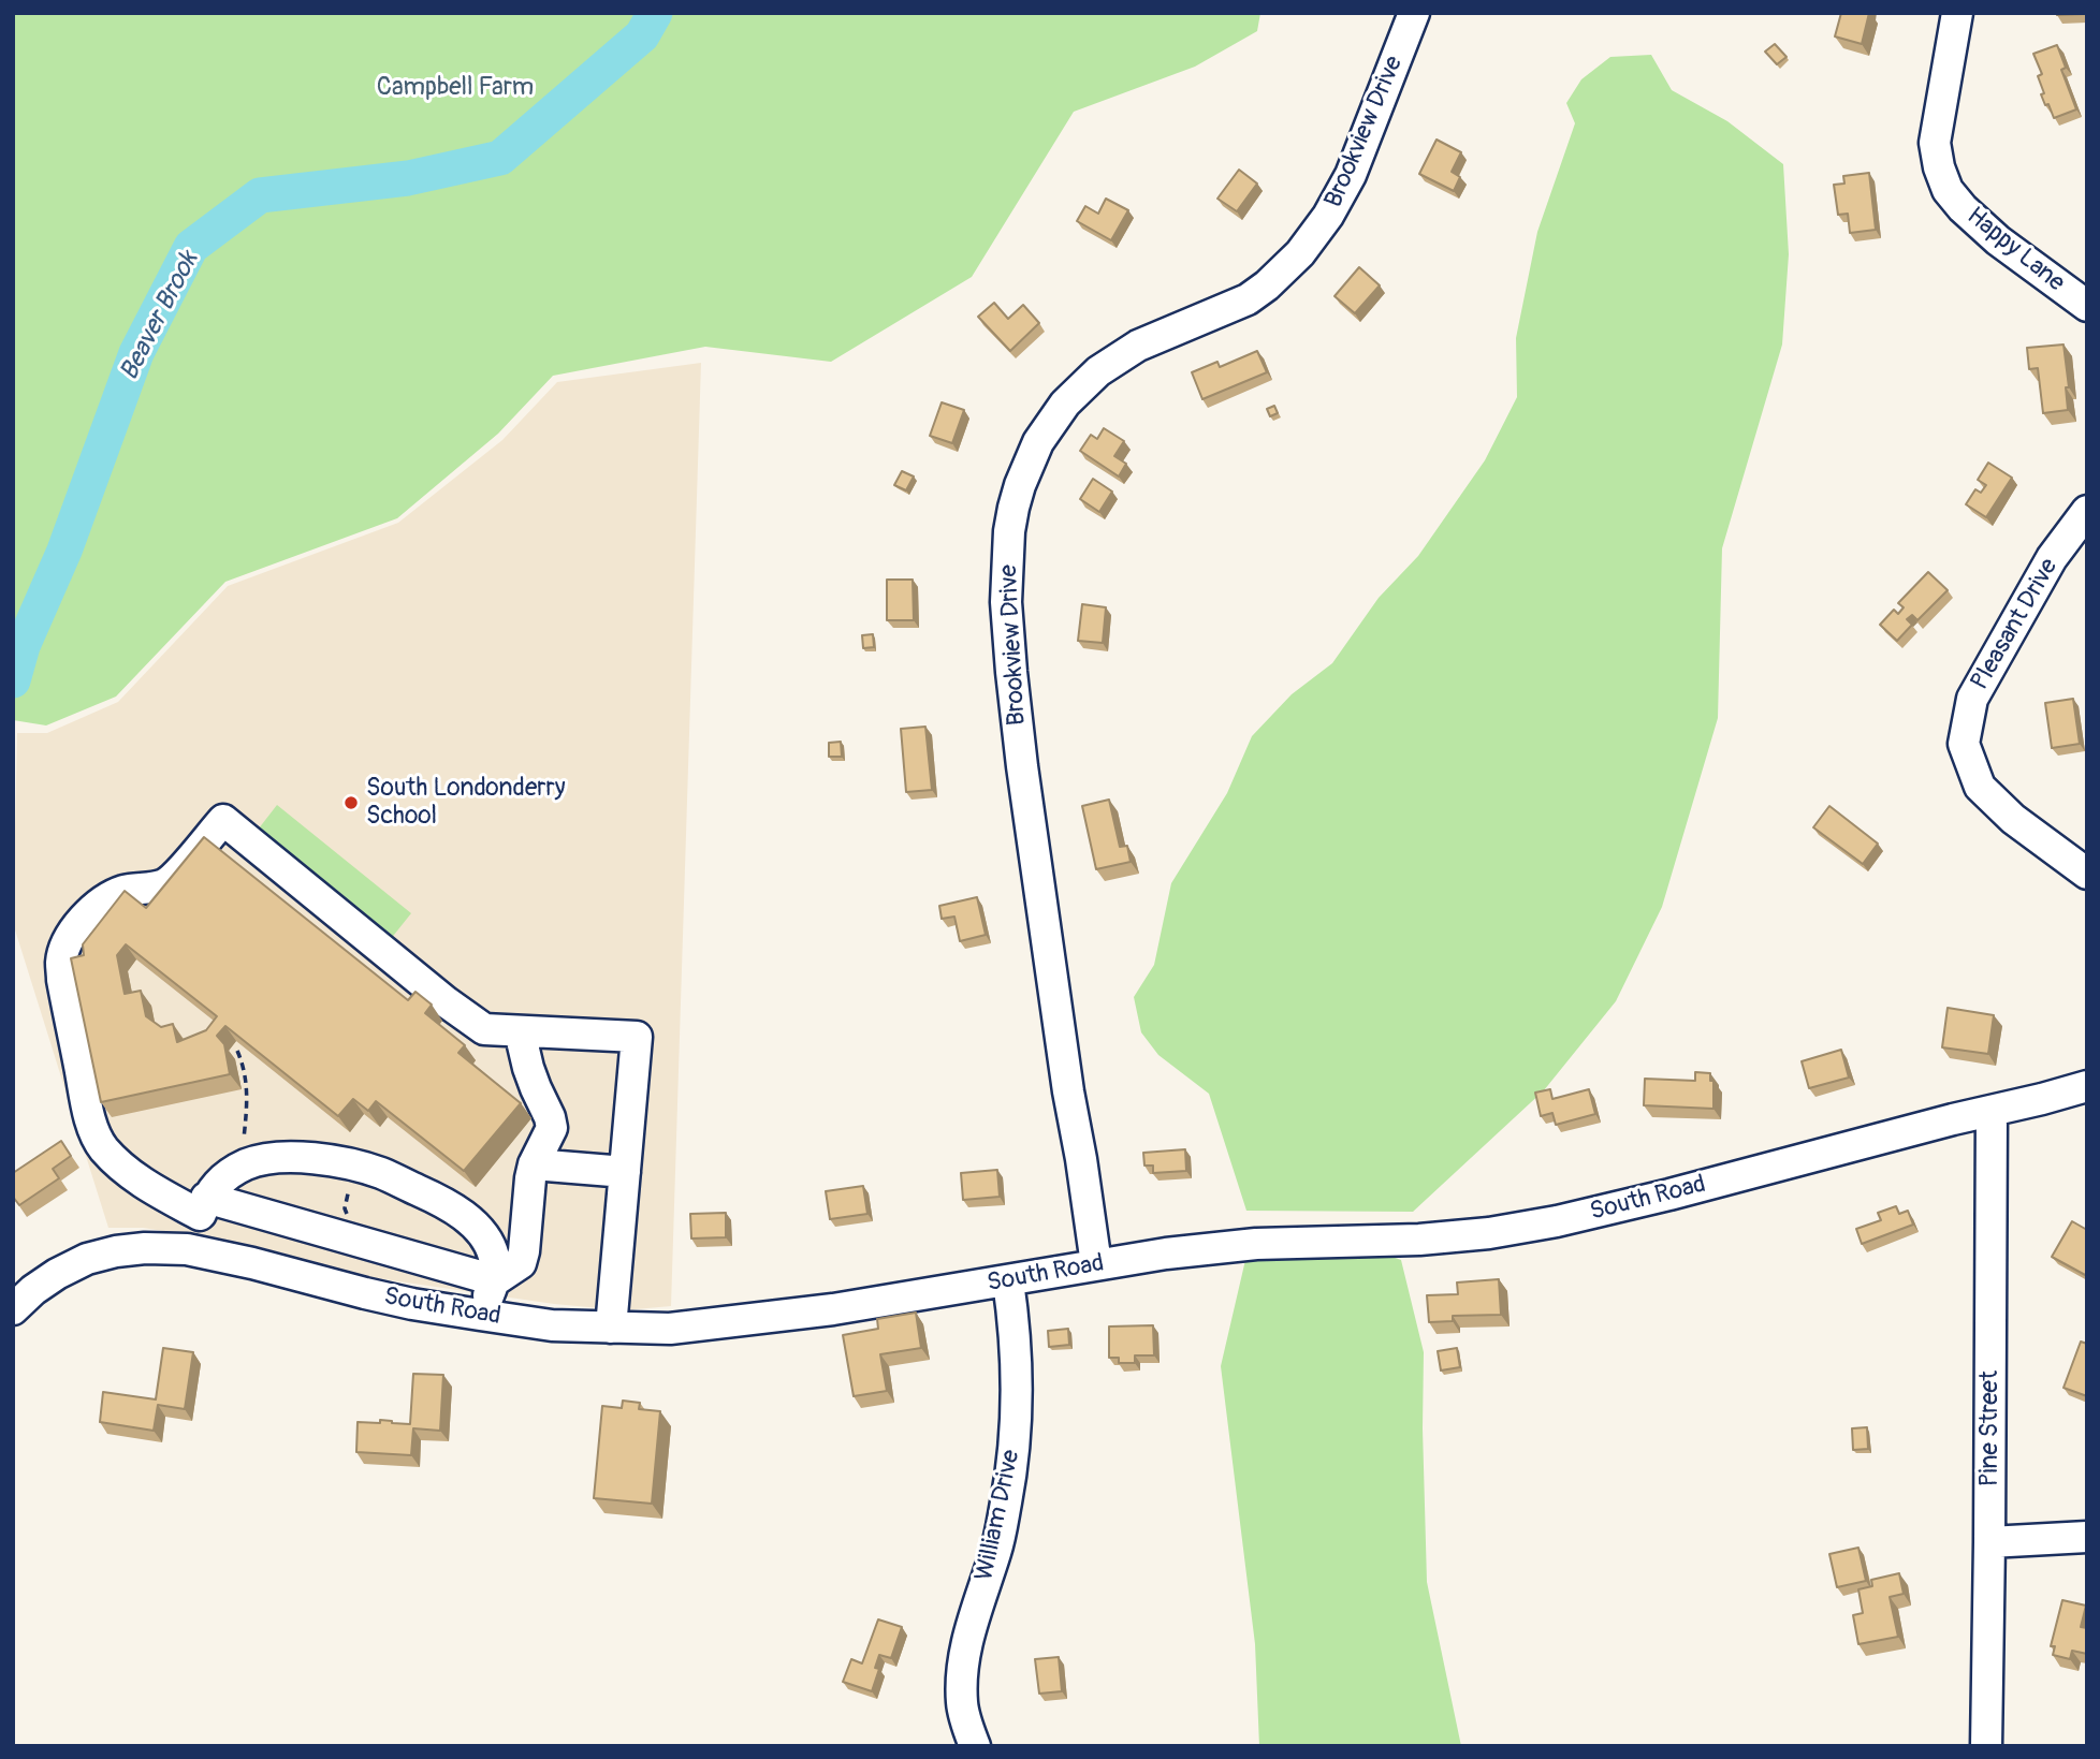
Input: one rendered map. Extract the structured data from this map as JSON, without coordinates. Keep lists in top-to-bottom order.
{
  "streets": {
    "street": [
      "Brookview Drive",
      "Happy Lane",
      "Pleasant Drive",
      "South Road",
      "Pine Street",
      "William Drive"
    ]
  },
  "crossings": [
    ["Brookview Drive", "South Road"],
    ["South Road", "Pine Street"],
    ["South Road", "William Drive"]
  ],
  "water": ["Beaver Brook"],
  "parks": ["Campbell Farm"],
  "places": ["South Londonderry School"]
}
